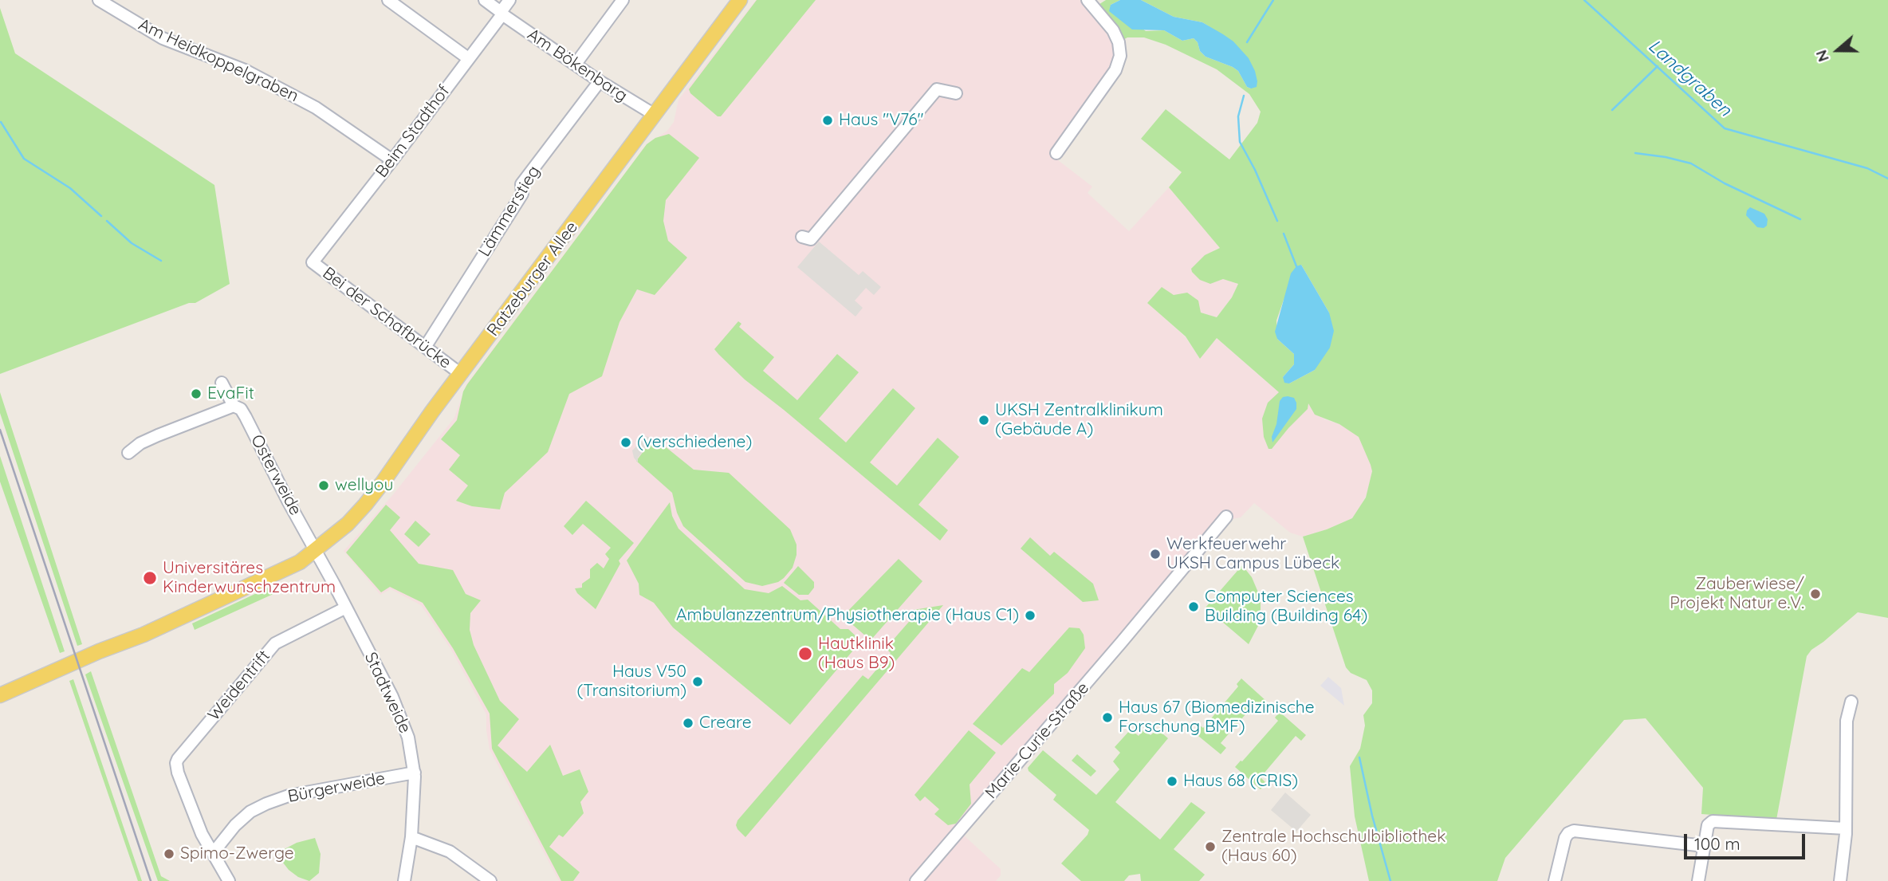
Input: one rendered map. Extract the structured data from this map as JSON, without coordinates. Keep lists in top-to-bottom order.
{
  "streets": {
    "main road": ["Ratzeburger Allee"],
    "street": [
      "Am Heidkoppelgraben",
      "Am Bökenbarg",
      "Beim Stadthof",
      "Lämmerstieg",
      "Bei der Schafbrücke",
      "Osterweide",
      "Weidentrift",
      "Stadtweide",
      "Marie-Curie-Straße",
      "Bürgerweide"
    ]
  },
  "crossings": [
    ["Am Heidkoppelgraben", "Beim Stadthof"],
    ["Am Bökenbarg", "Beim Stadthof"],
    ["Am Bökenbarg", "Lämmerstieg"],
    ["Am Bökenbarg", "Ratzeburger Allee"],
    ["Beim Stadthof", "Bei der Schafbrücke"],
    ["Lämmerstieg", "Bei der Schafbrücke"],
    ["Ratzeburger Allee", "Bei der Schafbrücke"],
    ["Ratzeburger Allee", "Osterweide"],
    ["Ratzeburger Allee", "Stadtweide"],
    ["Osterweide", "Stadtweide"],
    ["Weidentrift", "Stadtweide"],
    ["Weidentrift", "Bürgerweide"],
    ["Stadtweide", "Bürgerweide"]
  ],
  "water": ["Landgraben"],
  "places": [
    "Haus \"V76\"",
    "EvaFit",
    "UKSH Zentralklinikum (Gebäude A)",
    "(verschiedene)",
    "wellyou",
    "Werkfeuerwehr UKSH Campus Lübeck",
    "Universitäres Kinderwunschzentrum",
    "Zauberwiese/ Projekt Natur e.V.",
    "Computer Sciences Building (Building 64)",
    "Ambulanzzentrum/Physiotherapie (Haus C1)",
    "Hautklinik (Haus B9)",
    "Haus V50 (Transitorium)",
    "Haus 67 (Biomedizinische Forschung BMF)",
    "Creare",
    "Haus 68 (CRIS)",
    "Zentrale Hochschulbibliothek (Haus 60)",
    "Spimo-Zwerge"
  ],
  "scale_bar": "100 m",
  "north": "left"
}
